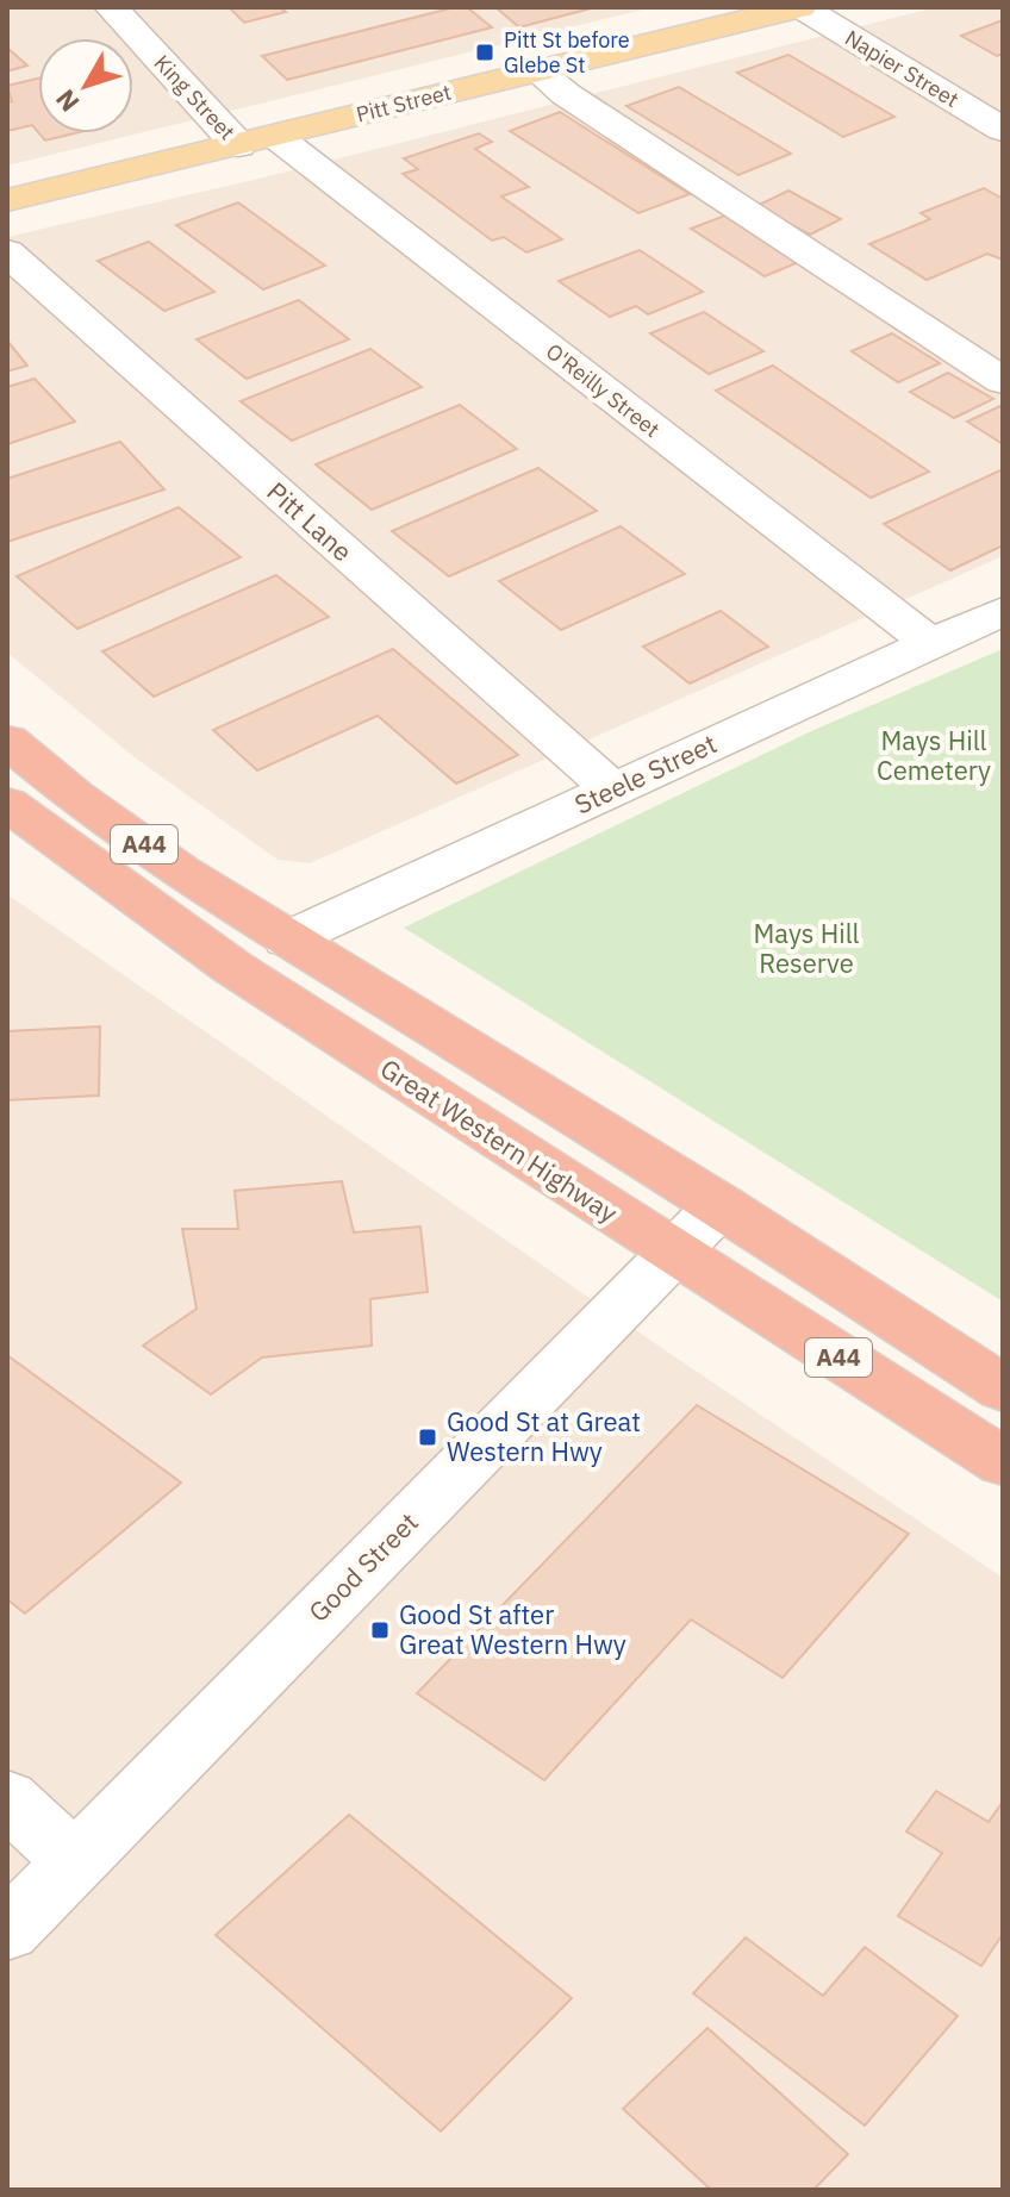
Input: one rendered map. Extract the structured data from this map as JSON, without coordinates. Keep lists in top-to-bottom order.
{
  "streets": {
    "highway": ["A44", "Great Western Highway"],
    "main road": ["Pitt Street"],
    "street": [
      "Napier Street",
      "King Street",
      "O'Reilly Street",
      "Pitt Lane",
      "Steele Street",
      "Good Street"
    ]
  },
  "crossings": [
    ["Napier Street", "Pitt Street"],
    ["King Street", "Pitt Street"],
    ["King Street", "O'Reilly Street"],
    ["Pitt Street", "O'Reilly Street"],
    ["O'Reilly Street", "Steele Street"],
    ["Pitt Lane", "Steele Street"],
    ["Steele Street", "A44"],
    ["A44", "Good Street"],
    ["Great Western Highway", "Good Street"]
  ],
  "parks": ["Mays Hill Cemetery", "Mays Hill Reserve"],
  "places": {
    "transit": ["Pitt St before Glebe St", "Good St at Great Western Hwy", "Good St after Great Western Hwy"]
  },
  "north": "bottom left"
}
